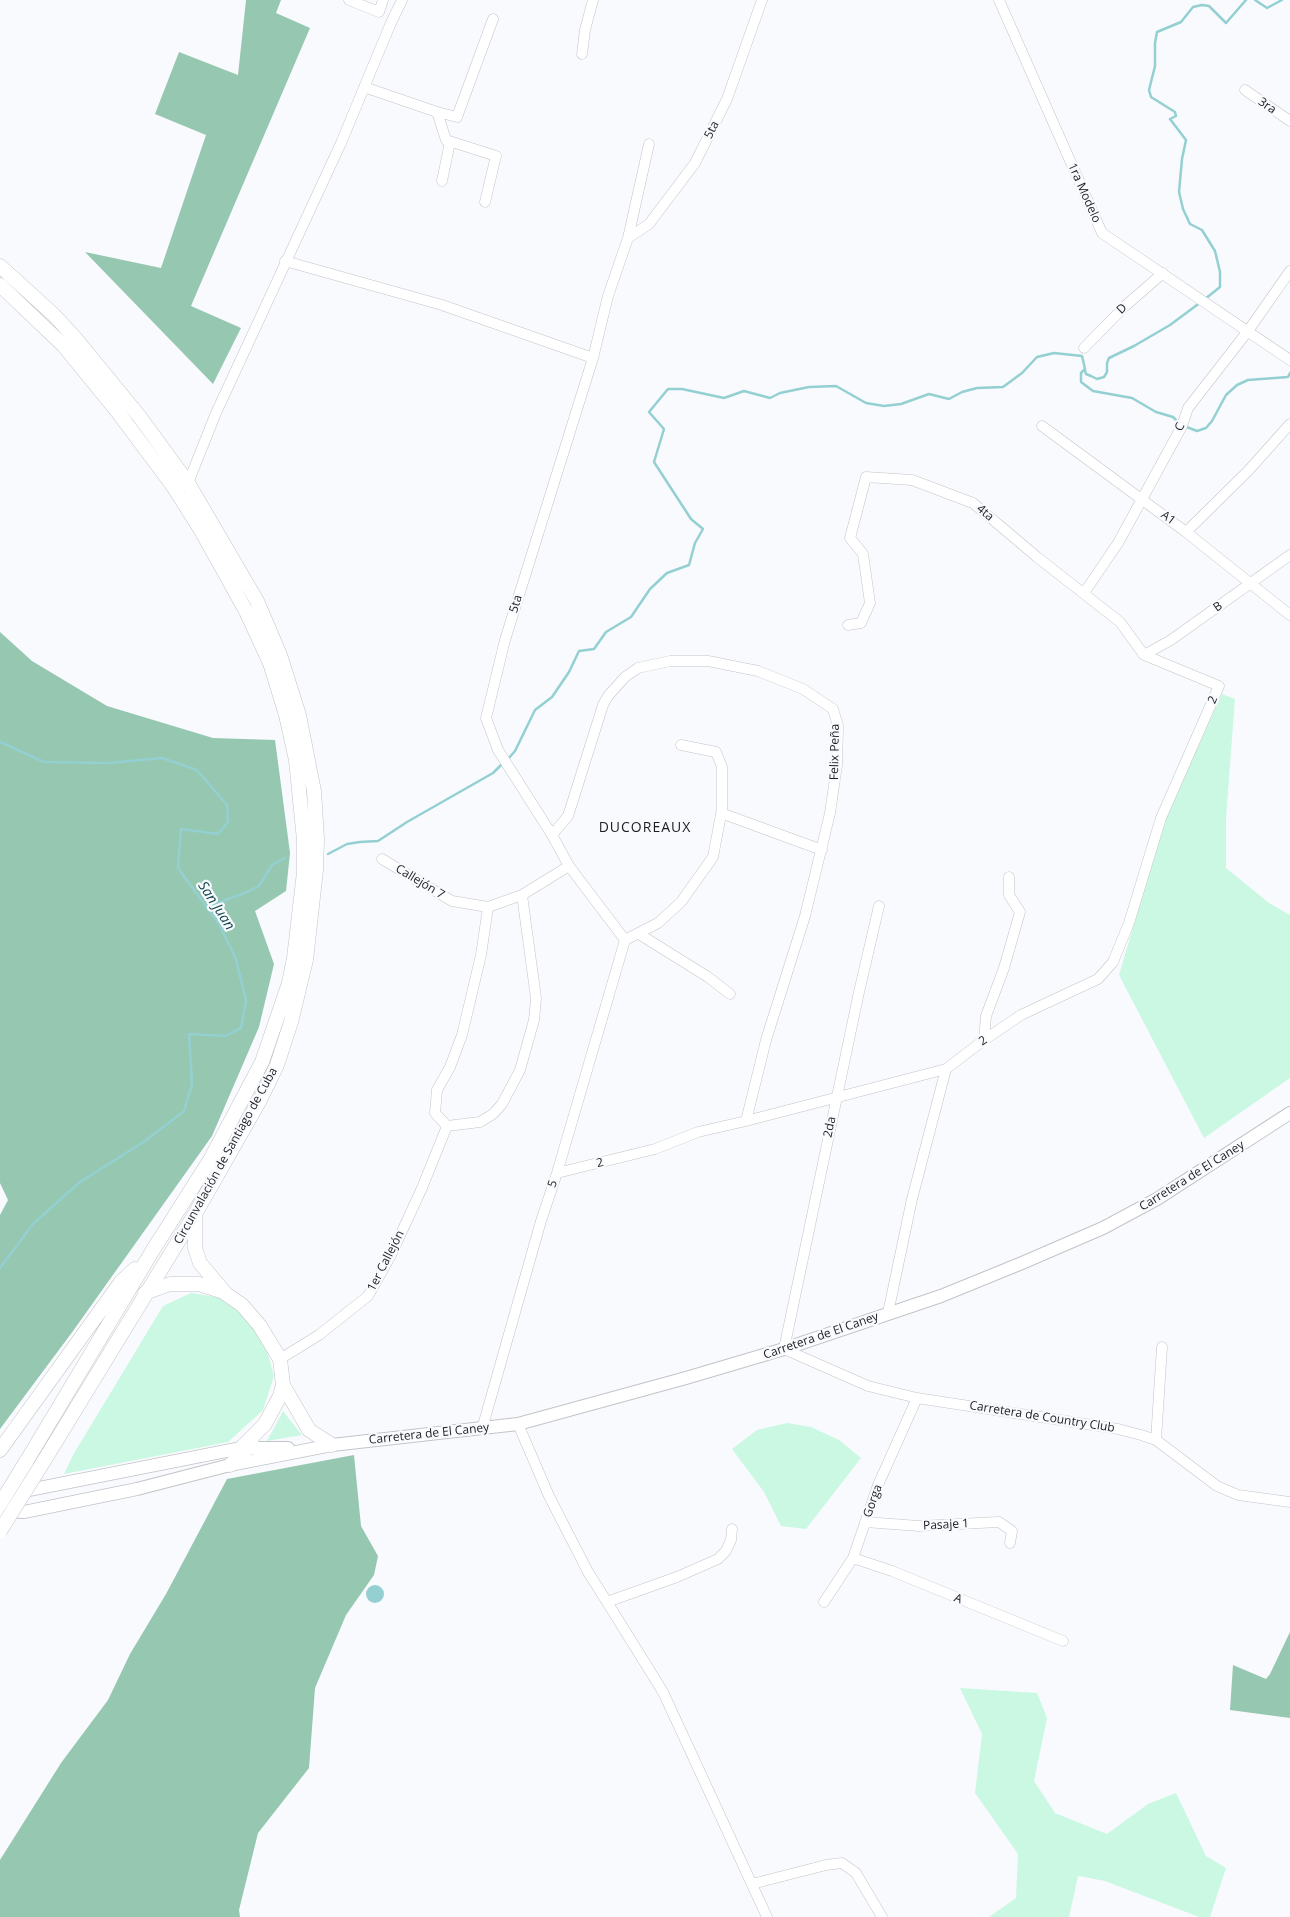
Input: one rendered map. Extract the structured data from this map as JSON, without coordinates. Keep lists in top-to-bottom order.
{
  "streets": {
    "highway": ["Circunvalación de Santiago de Cuba"],
    "main road": ["Carretera de El Caney"],
    "street": [
      "3ra",
      "5ta",
      "1ra Modelo",
      "D",
      "C",
      "4ta",
      "A1",
      "B",
      "2",
      "Felix Peña",
      "Callejón 7",
      "2da",
      "5",
      "1er Callejón",
      "Carretera de Country Club",
      "Gorga",
      "Pasaje 1",
      "A"
    ]
  },
  "crossings": [
    ["5ta", "Felix Peña"],
    ["5ta", "Callejón 7"],
    ["5ta", "5"],
    ["1ra Modelo", "D"],
    ["1ra Modelo", "C"],
    ["C", "4ta"],
    ["C", "A1"],
    ["4ta", "B"],
    ["4ta", "2"],
    ["A1", "B"],
    ["B", "2"],
    ["2", "Felix Peña"],
    ["2", "2da"],
    ["2", "5"],
    ["2da", "Carretera de El Caney"],
    ["2da", "Carretera de Country Club"],
    ["Carretera de El Caney", "5"],
    ["Carretera de El Caney", "Carretera de Country Club"],
    ["Carretera de Country Club", "Gorga"],
    ["Gorga", "Pasaje 1"],
    ["Gorga", "A"]
  ],
  "districts": ["DUCOREAUX"],
  "water": ["San Juan"]
}
